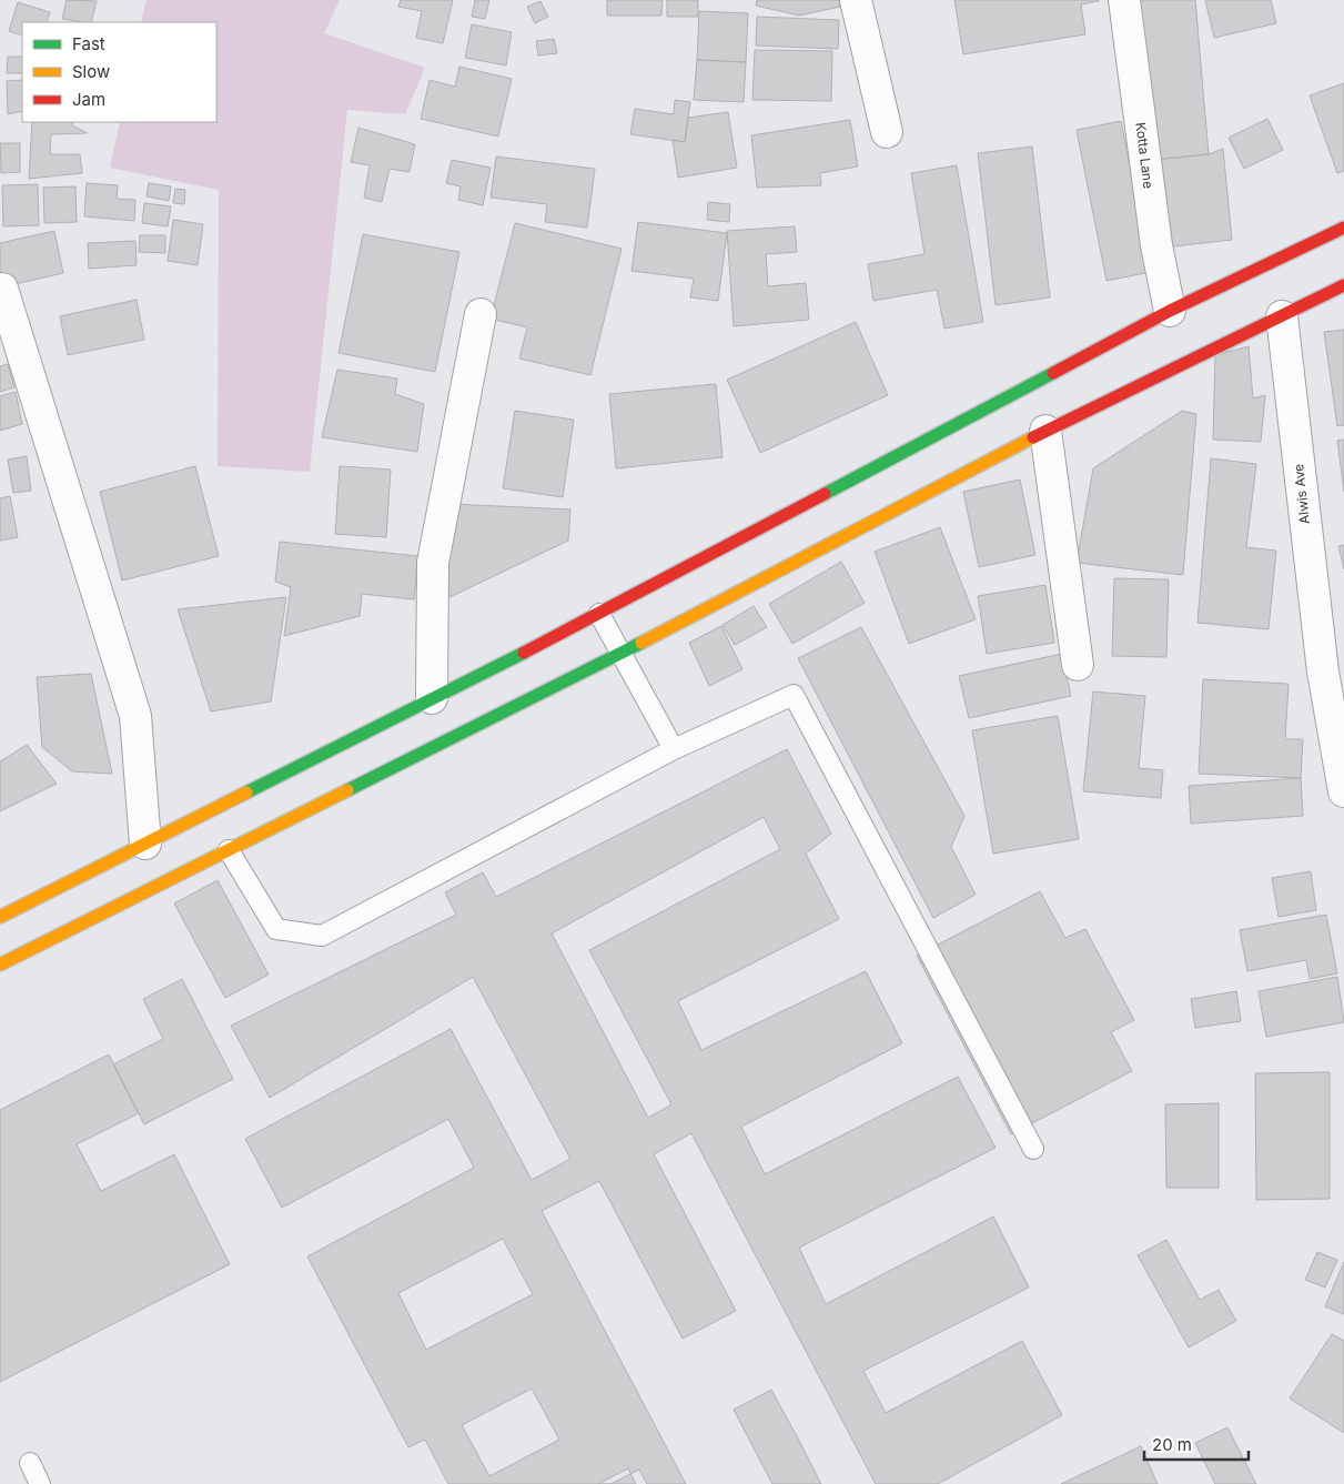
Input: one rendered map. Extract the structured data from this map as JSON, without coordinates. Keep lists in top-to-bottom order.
{
  "streets": {
    "street": ["Kotta Lane", "Alwis Ave"]
  },
  "legend": ["Fast", "Slow", "Jam"],
  "scale_bar": "20 m"
}
